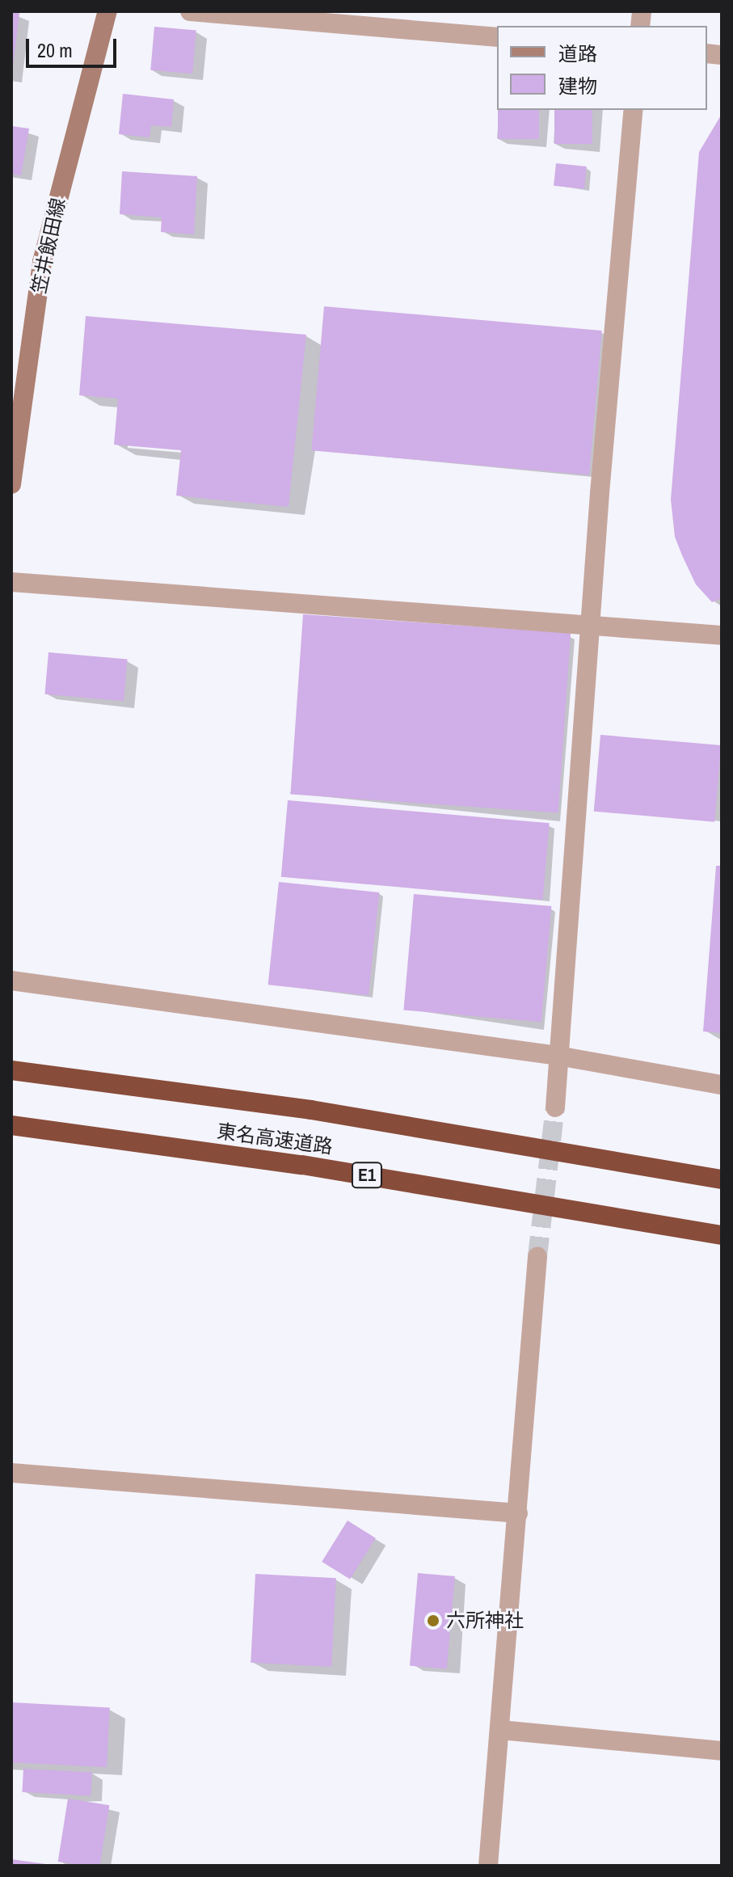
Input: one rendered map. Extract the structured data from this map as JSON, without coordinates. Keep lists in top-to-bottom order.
{
  "streets": {
    "highway": ["東名高速道路", "E1"],
    "main road": ["笠井飯田線"]
  },
  "places": ["六所神社"],
  "legend": ["道路", "建物"],
  "scale_bar": "20 m"
}
